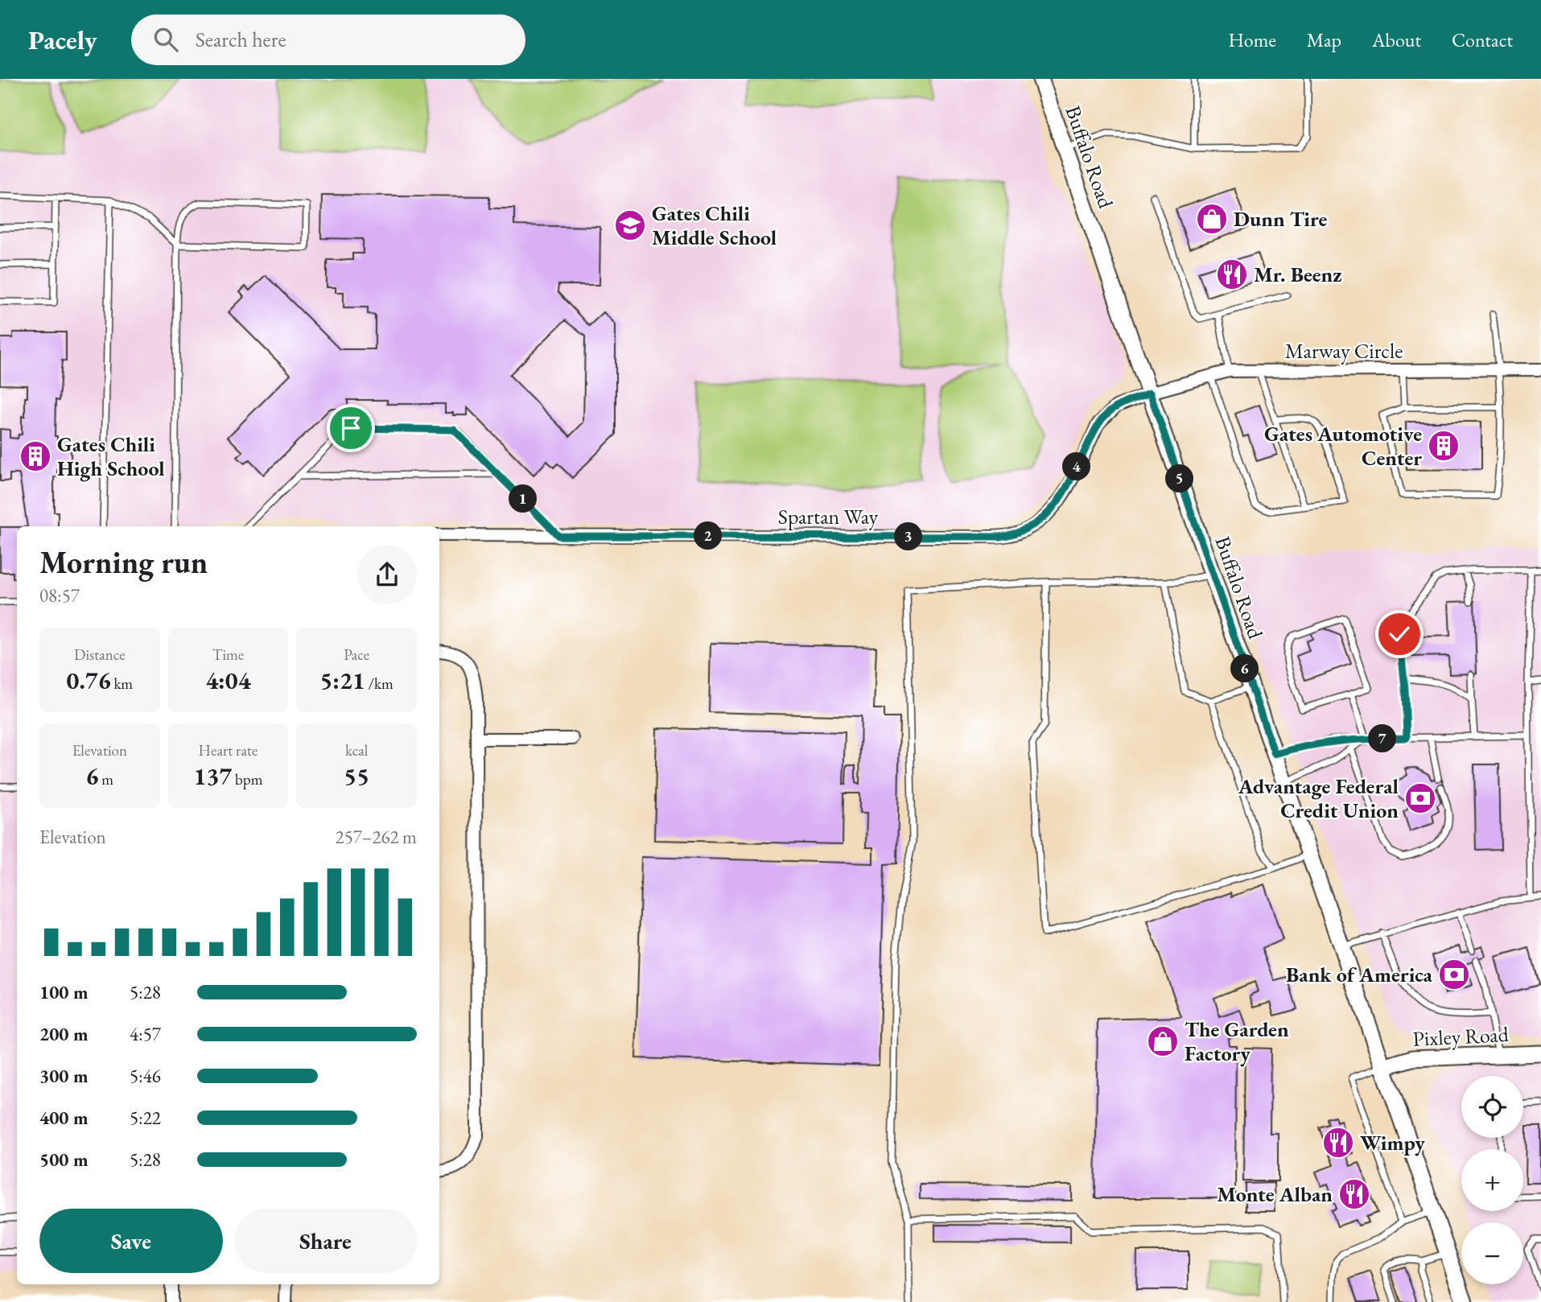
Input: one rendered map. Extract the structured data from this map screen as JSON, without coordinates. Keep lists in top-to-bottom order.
{
  "streets": {
    "main road": ["Buffalo Road", "Pixley Road"],
    "street": ["Marway Circle", "Spartan Way"]
  },
  "crossings": [
    ["Buffalo Road", "Marway Circle"],
    ["Buffalo Road", "Spartan Way"],
    ["Buffalo Road", "Pixley Road"],
    ["Marway Circle", "Spartan Way"]
  ],
  "places": {
    "shop": ["Dunn Tire", "The Garden Factory"],
    "school or university": ["Gates Chili Middle School"],
    "restaurant": ["Mr. Beenz", "Wimpy", "Monte Alban"],
    "building": ["Gates Automotive Center", "Gates Chili High School"],
    "bank": ["Advantage Federal Credit Union", "Bank of America"]
  },
  "page": {
    "header": "Pacely",
    "search": "Search here",
    "nav": [
      "Home",
      "Map",
      "About",
      "Contact"
    ],
    "pins": [
      "4",
      "5",
      "1",
      "2",
      "3",
      "6",
      "7"
    ],
    "heading": ["Morning run", "08:57"],
    "stats": [
      ["Distance", "0.76 km"],
      ["Time", "4:04"],
      ["Pace", "5:21 /km"],
      ["Elevation", "6 m"],
      ["Heart rate", "137 bpm"],
      ["kcal", "55"]
    ],
    "chart": ["Elevation", "257–262 m"],
    "list": [
      {
        "name": "100 m",
        "note": "5:28"
      },
      {
        "name": "200 m",
        "note": "4:57"
      },
      {
        "name": "300 m",
        "note": "5:46"
      },
      {
        "name": "400 m",
        "note": "5:22"
      },
      {
        "name": "500 m",
        "note": "5:28"
      }
    ],
    "map_buttons": ["+", "−"],
    "buttons": ["Save", "Share"]
  }
}
